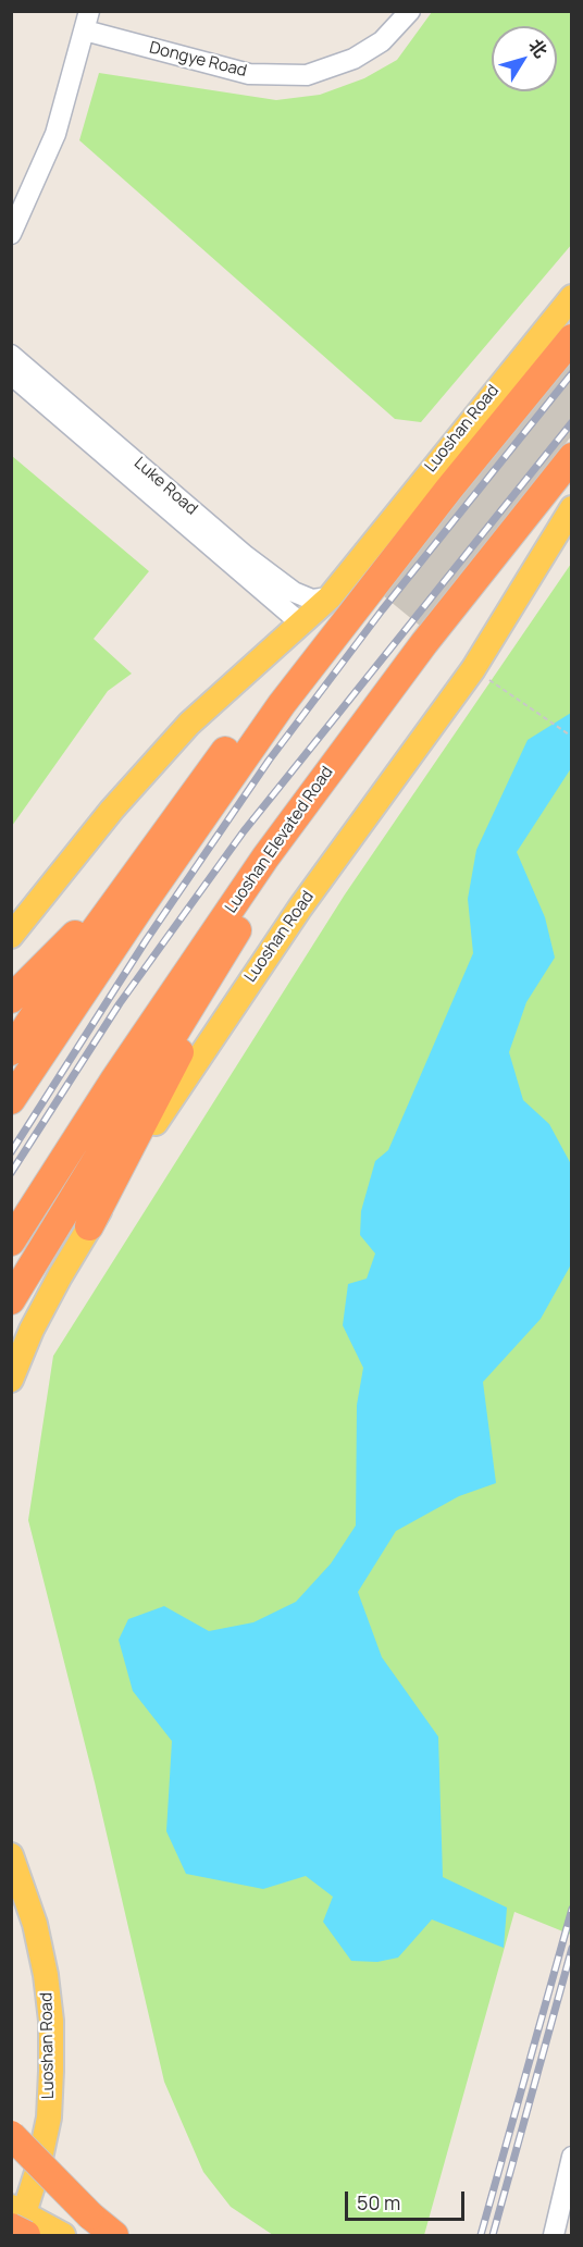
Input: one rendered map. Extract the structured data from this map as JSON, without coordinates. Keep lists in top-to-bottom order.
{
  "streets": {
    "highway": ["Luoshan Elevated Road"],
    "main road": ["Luoshan Road"],
    "street": ["Dongye Road", "Luke Road"]
  },
  "crossings": [
    ["Luoshan Road", "Luke Road"]
  ],
  "scale_bar": "50 m",
  "north": "top right"
}
